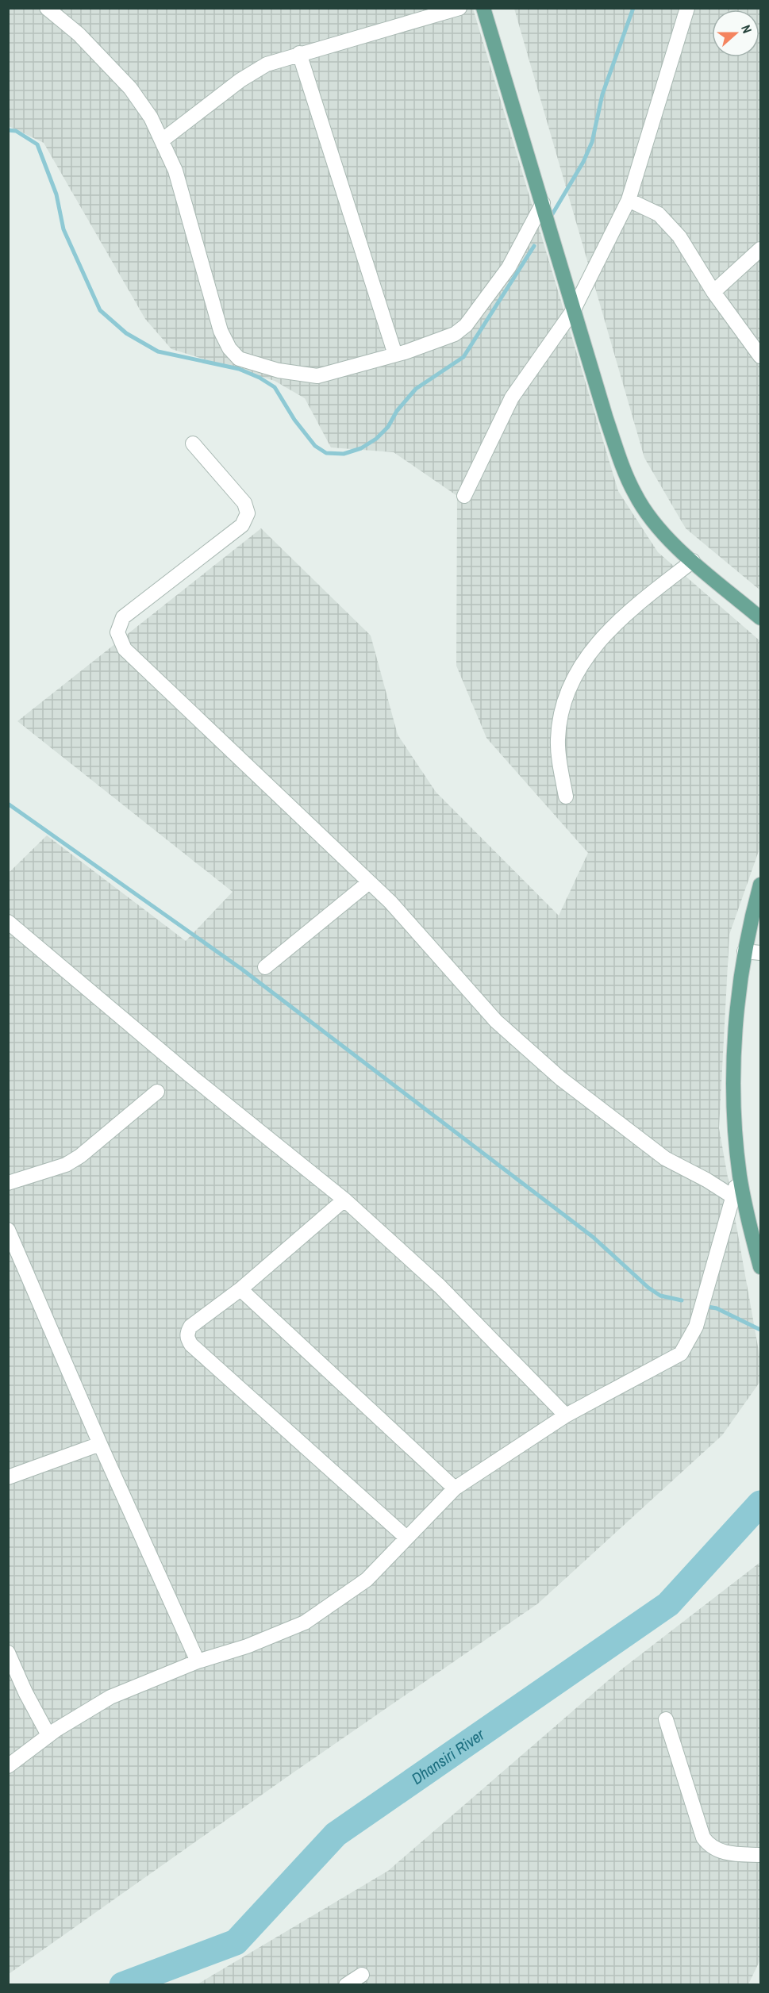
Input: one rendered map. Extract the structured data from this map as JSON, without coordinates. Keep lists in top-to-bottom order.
{
  "water": ["Dhansiri River"],
  "north": "right"
}
